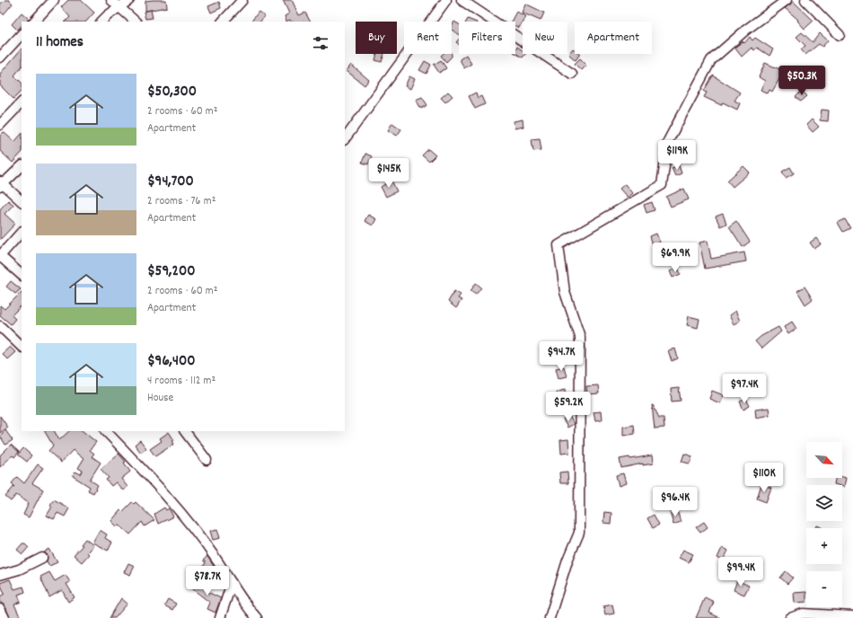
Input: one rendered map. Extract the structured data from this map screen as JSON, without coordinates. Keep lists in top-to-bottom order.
{
  "north": "bottom right",
  "page": {
    "chip": [
      "Buy",
      "Rent",
      "Filters",
      "New",
      "Apartment"
    ],
    "heading": "11 homes",
    "list": [
      {
        "name": "$50,300",
        "note": "2 rooms · 60 m² · Apartment"
      },
      {
        "name": "$94,700",
        "note": "2 rooms · 76 m² · Apartment"
      },
      {
        "name": "$59,200",
        "note": "2 rooms · 60 m² · Apartment"
      },
      {
        "name": "$96,400",
        "note": "4 rooms · 112 m² · House"
      }
    ],
    "price": [
      "$50.3K",
      "$119K",
      "$145K",
      "$69.9K",
      "$94.7K",
      "$97.4K",
      "$59.2K",
      "$110K",
      "$96.4K",
      "$99.4K",
      "$78.7K"
    ],
    "map_buttons": ["+", "−"]
  }
}
